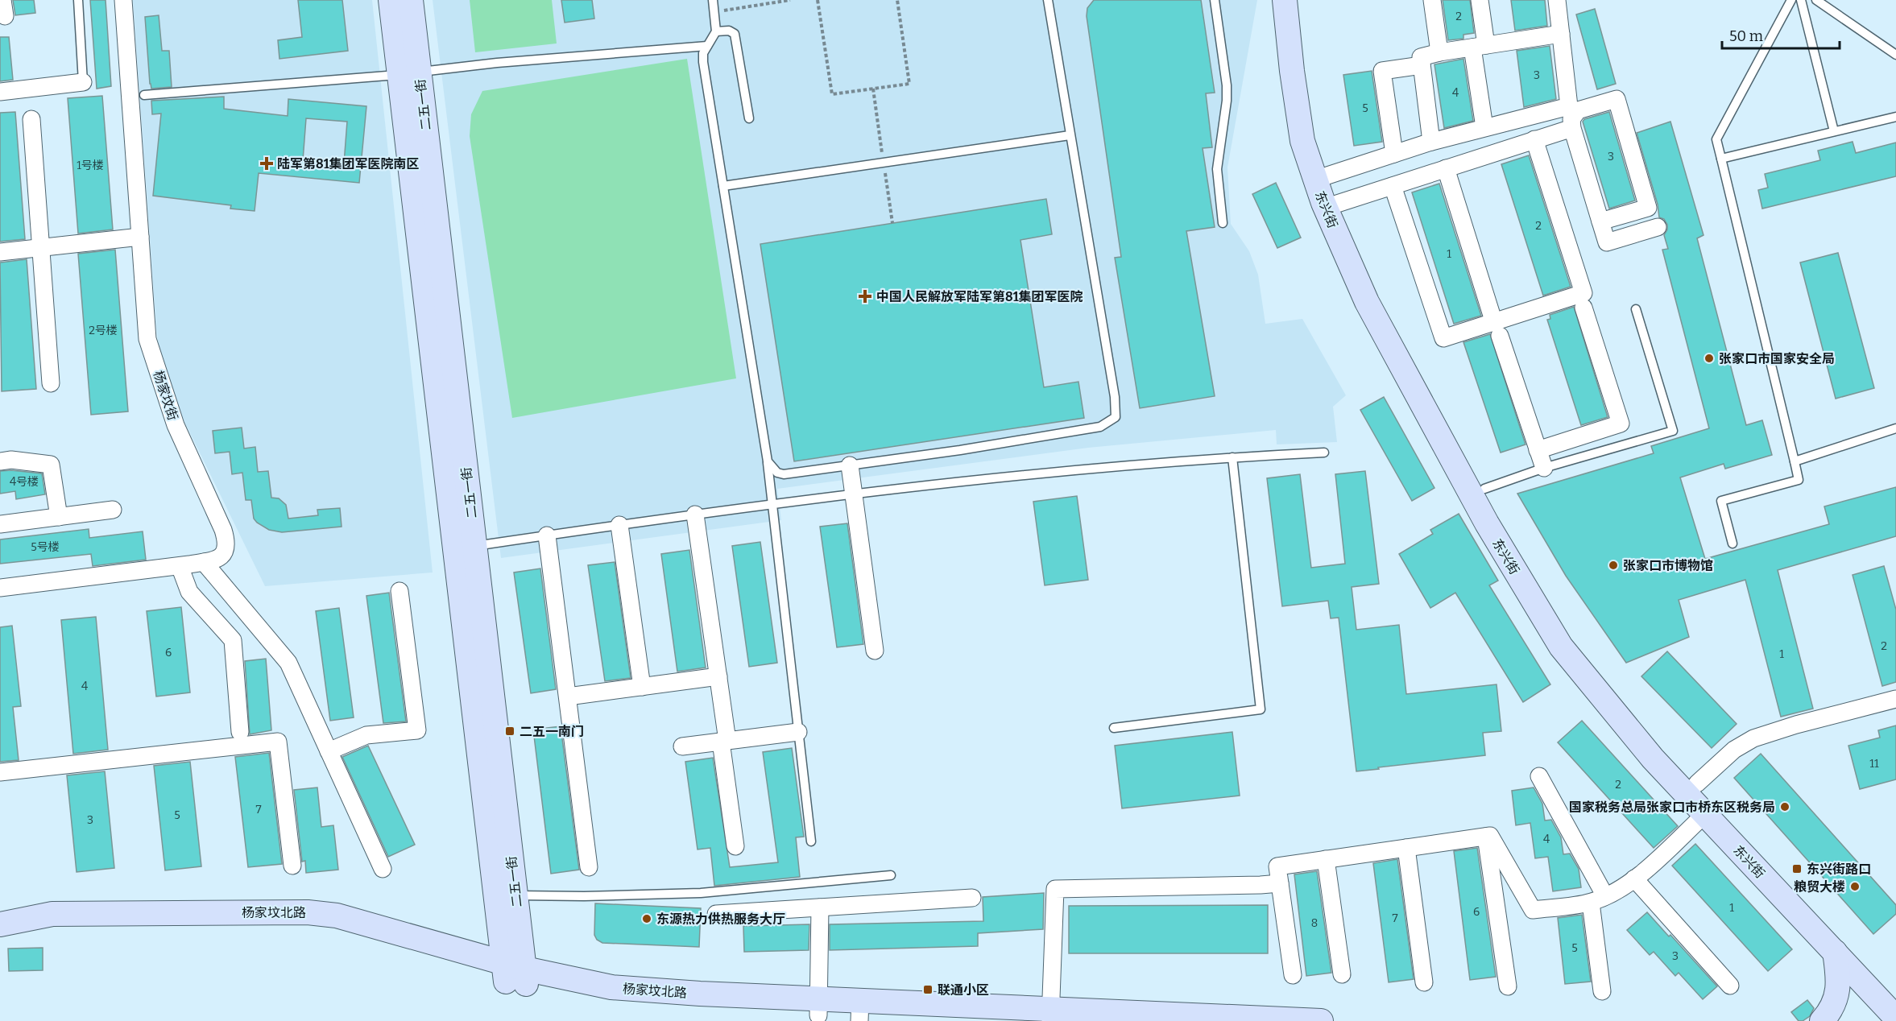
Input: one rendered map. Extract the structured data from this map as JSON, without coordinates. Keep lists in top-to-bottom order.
{
  "streets": {
    "main road": ["二五一街", "东兴街", "杨家坟北路"],
    "street": ["杨家坟街"]
  },
  "crossings": [
    ["二五一街", "杨家坟北路"]
  ],
  "places": {
    "health": ["陆军第81集团军医院南区", "中国人民解放军陆军第81集团军医院"],
    "other": [
      "张家口市国家安全局",
      "张家口市博物馆",
      "国家税务总局张家口市桥东区税务局",
      "粮贸大楼",
      "东源热力供热服务大厅"
    ],
    "transit": ["二五一南门", "东兴街路口", "联通小区"]
  },
  "house_numbers": [
    "2",
    "3",
    "4",
    "5",
    "3",
    "1号楼",
    "2",
    "1",
    "2号楼",
    "4号楼",
    "5号楼",
    "2",
    "6",
    "1",
    "4",
    "11",
    "2",
    "7",
    "5",
    "3",
    "4",
    "1",
    "6",
    "7",
    "8",
    "5",
    "3"
  ],
  "scale_bar": "50 m"
}
